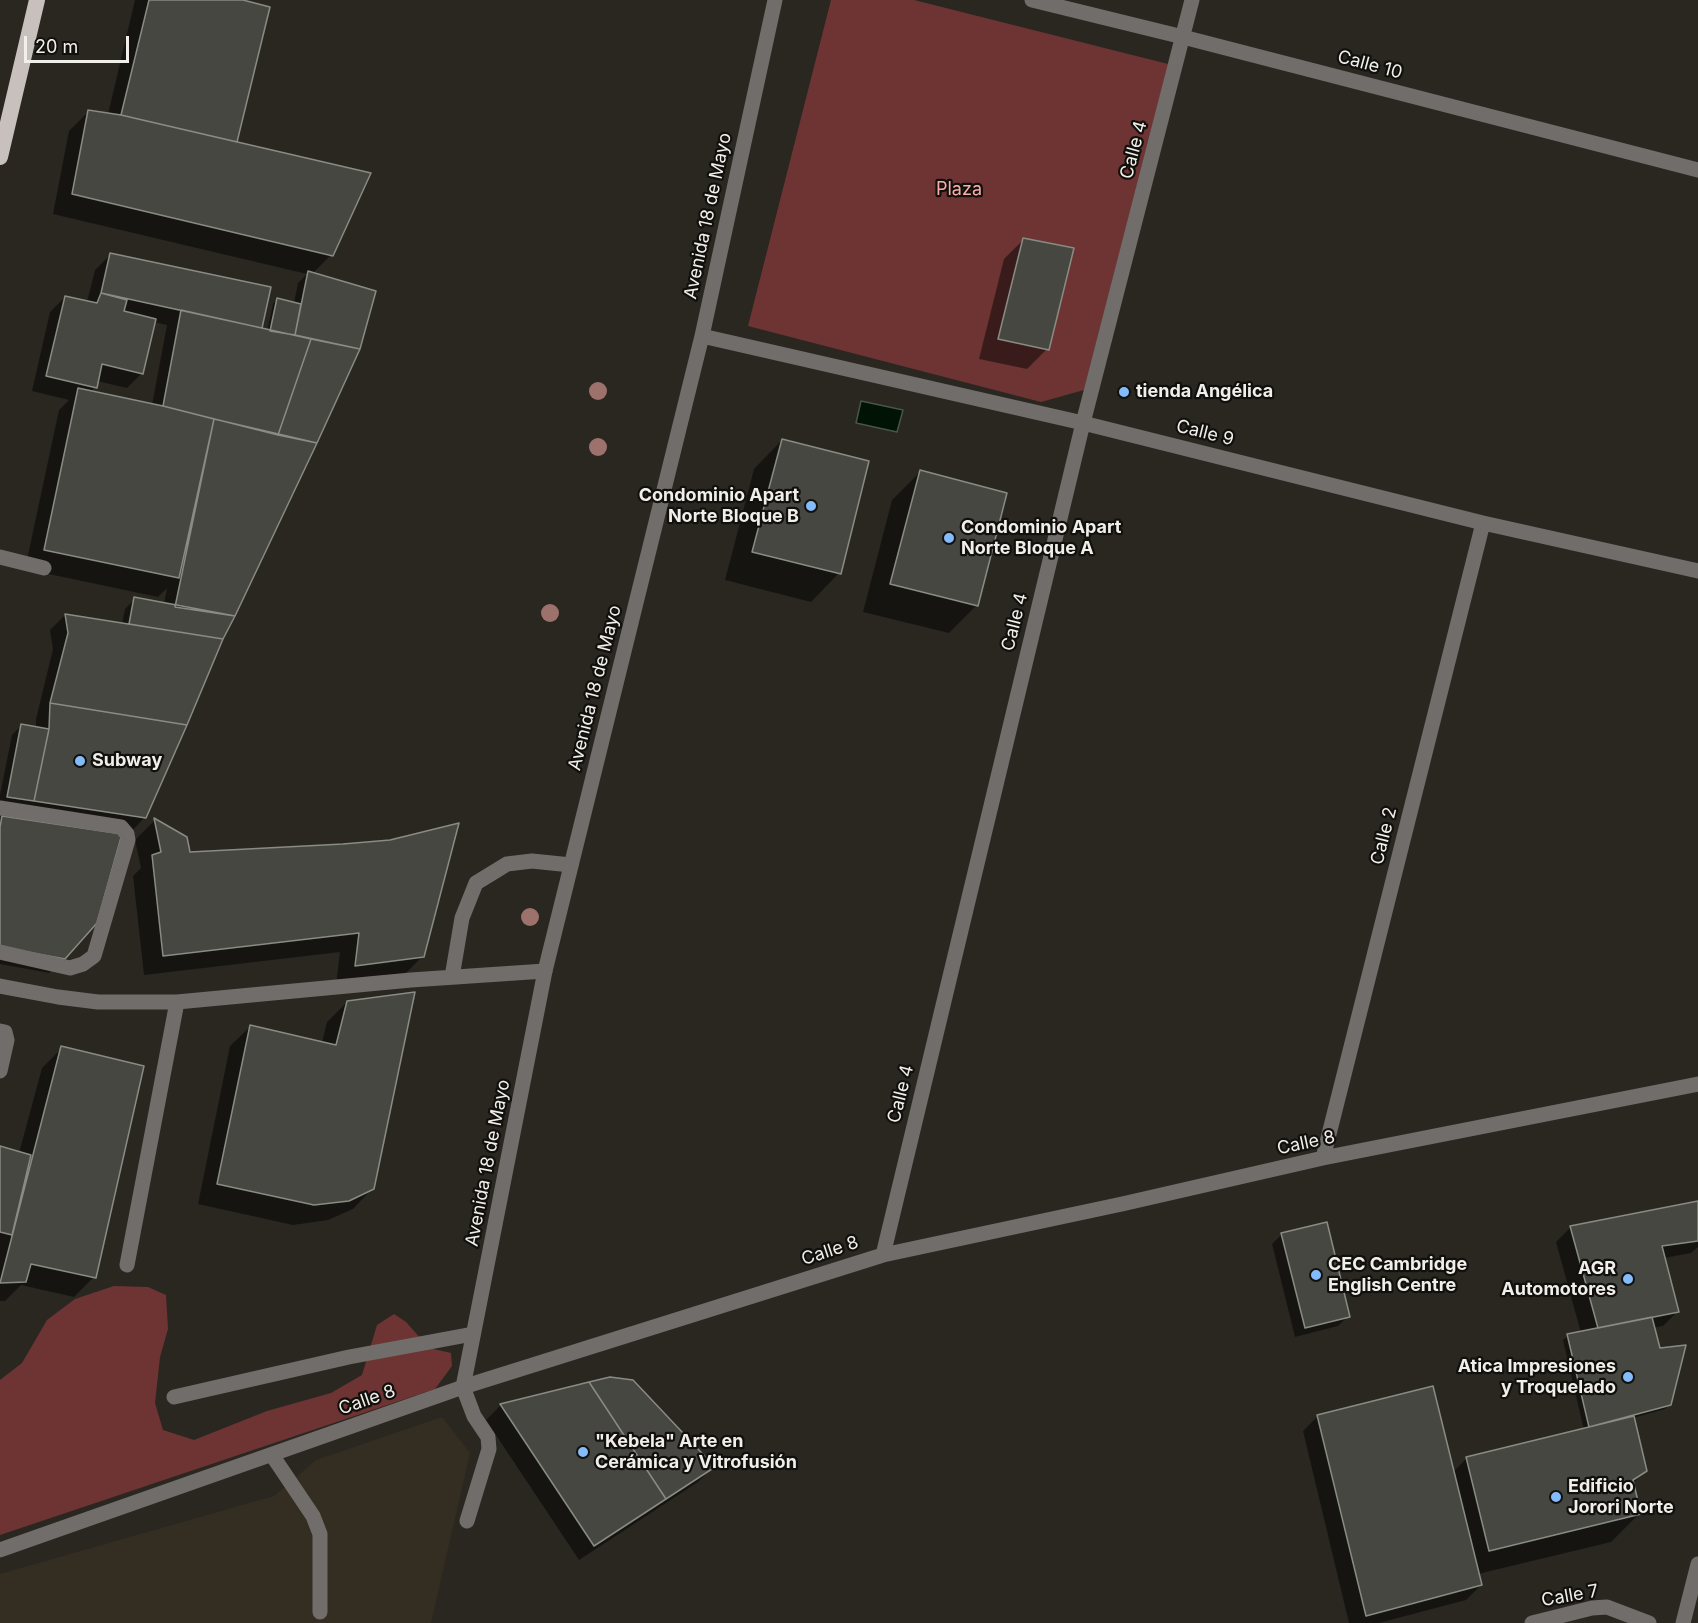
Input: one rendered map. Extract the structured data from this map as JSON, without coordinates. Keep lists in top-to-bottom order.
{
  "streets": {
    "street": [
      "Calle 10",
      "Calle 4",
      "Avenida 18 de Mayo",
      "Calle 9",
      "Calle 2",
      "Calle 8",
      "Calle 7"
    ]
  },
  "crossings": [
    ["Calle 10", "Calle 4"],
    ["Calle 4", "Calle 9"],
    ["Calle 4", "Calle 8"],
    ["Avenida 18 de Mayo", "Calle 9"],
    ["Avenida 18 de Mayo", "Calle 8"],
    ["Calle 9", "Calle 2"],
    ["Calle 2", "Calle 8"]
  ],
  "parks": ["Plaza"],
  "places": [
    "tienda Angélica",
    "Condominio Apart Norte Bloque B",
    "Condominio Apart Norte Bloque A",
    "Subway",
    "CEC Cambridge English Centre",
    "AGR Automotores",
    "Atica Impresiones y Troquelado",
    "\"Kebela\" Arte en Cerámica y Vitrofusión",
    "Edificio Jorori Norte"
  ],
  "scale_bar": "20 m"
}
